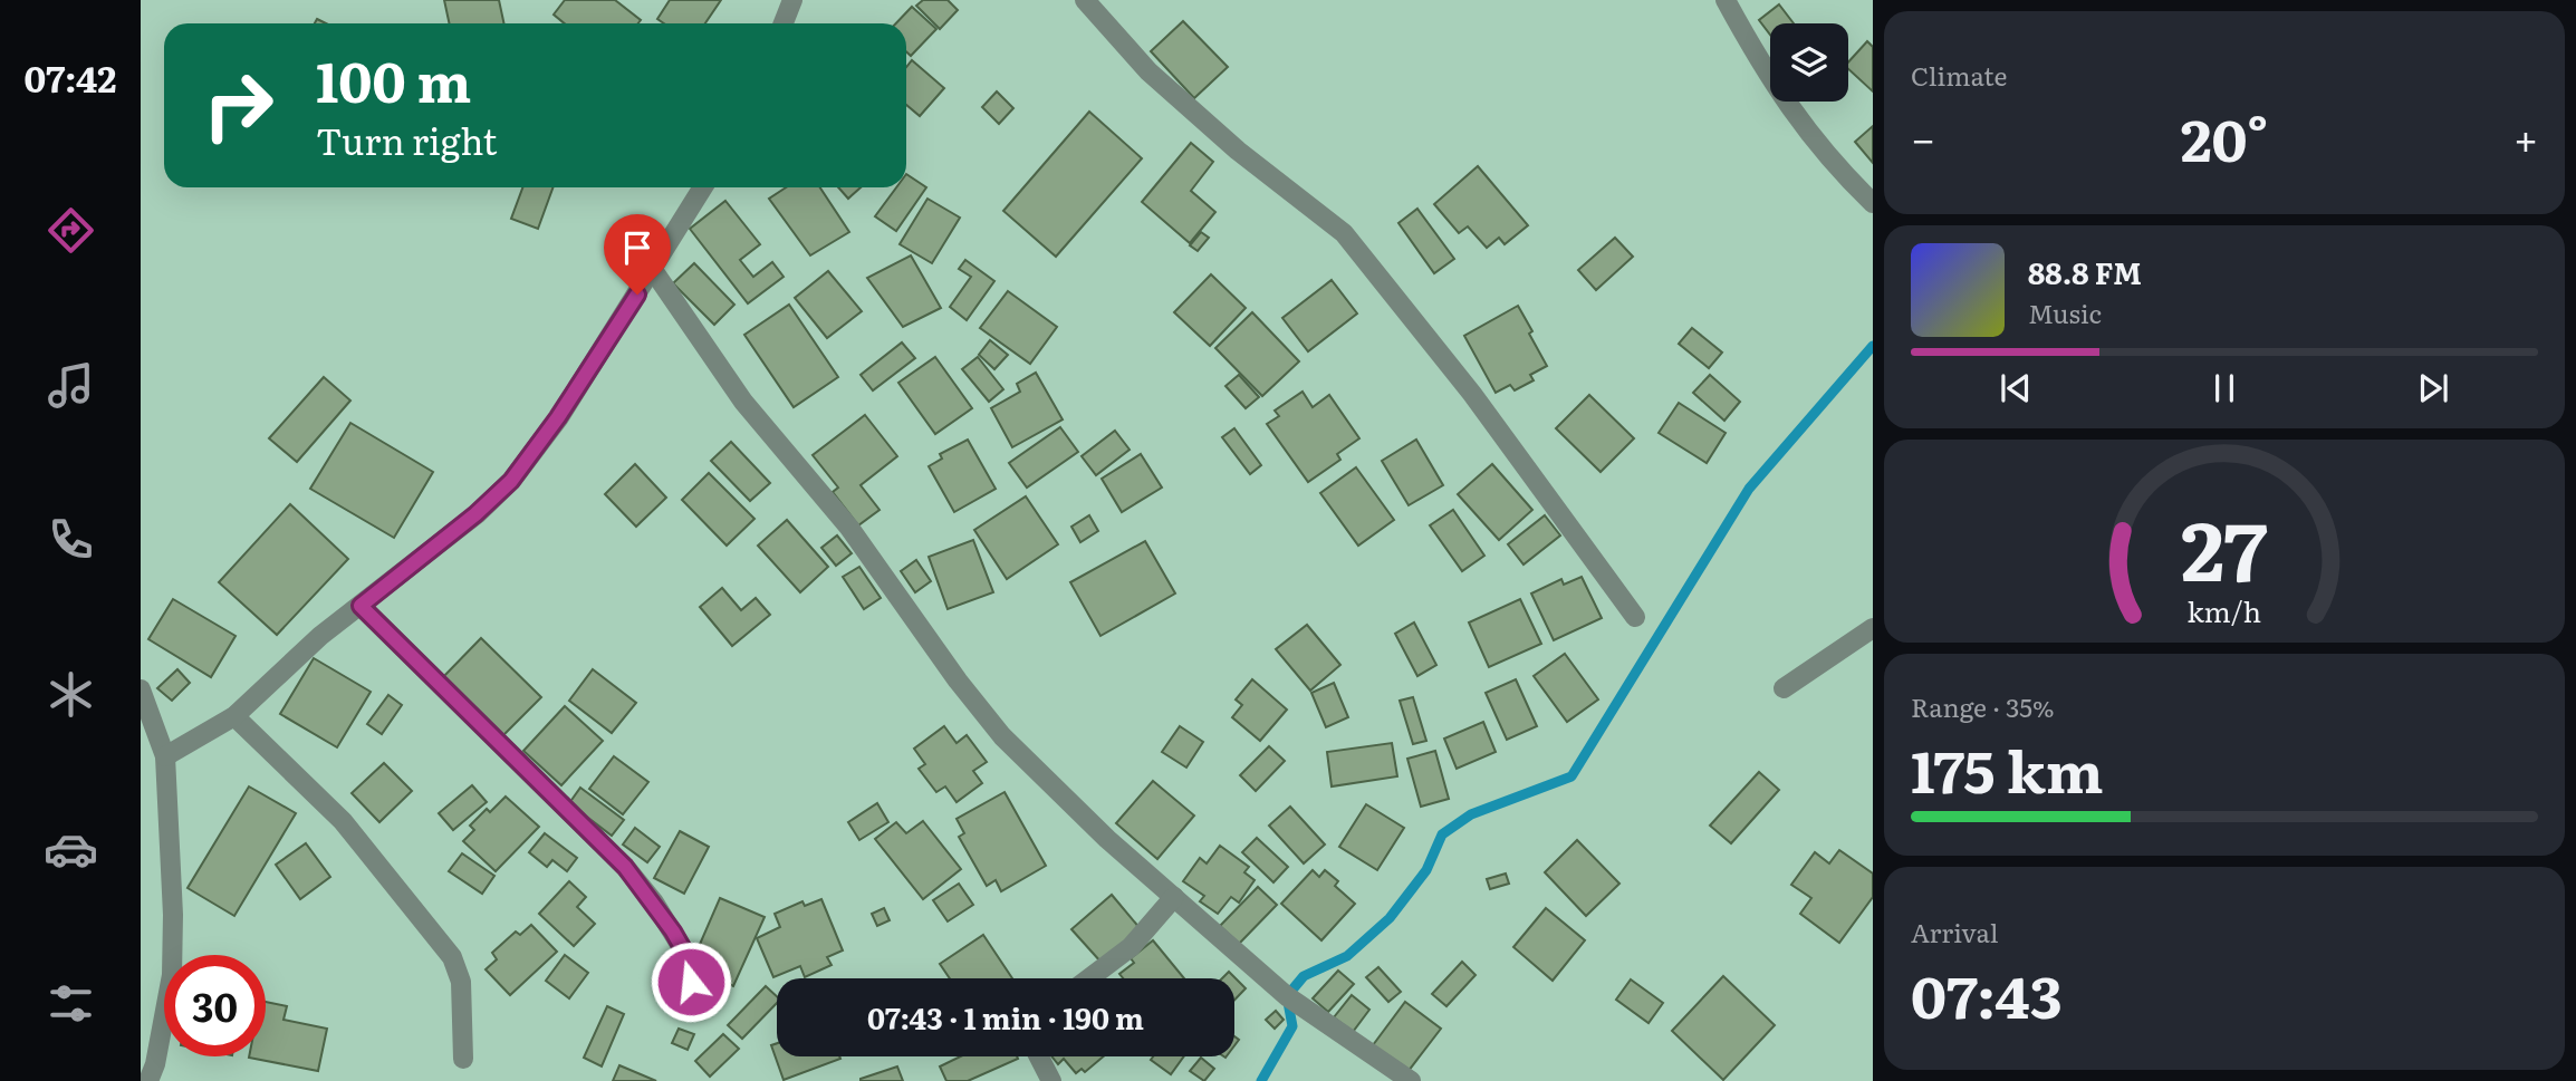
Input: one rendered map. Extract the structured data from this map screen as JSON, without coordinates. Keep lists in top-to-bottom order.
{
  "page": {
    "tabs": "07:42",
    "tile": [
      "Climate",
      ["Range · 35%", "175 km"],
      ["Arrival", "07:43"]
    ],
    "turn": ["100 m", "Turn right"],
    "heat": ["−", "20°", "+"],
    "song": ["88.8 FM", "Music"],
    "limit": "30",
    "trip": "07:43 · 1 min · 190 m",
    "gauge": ["27", "km/h"]
  }
}
